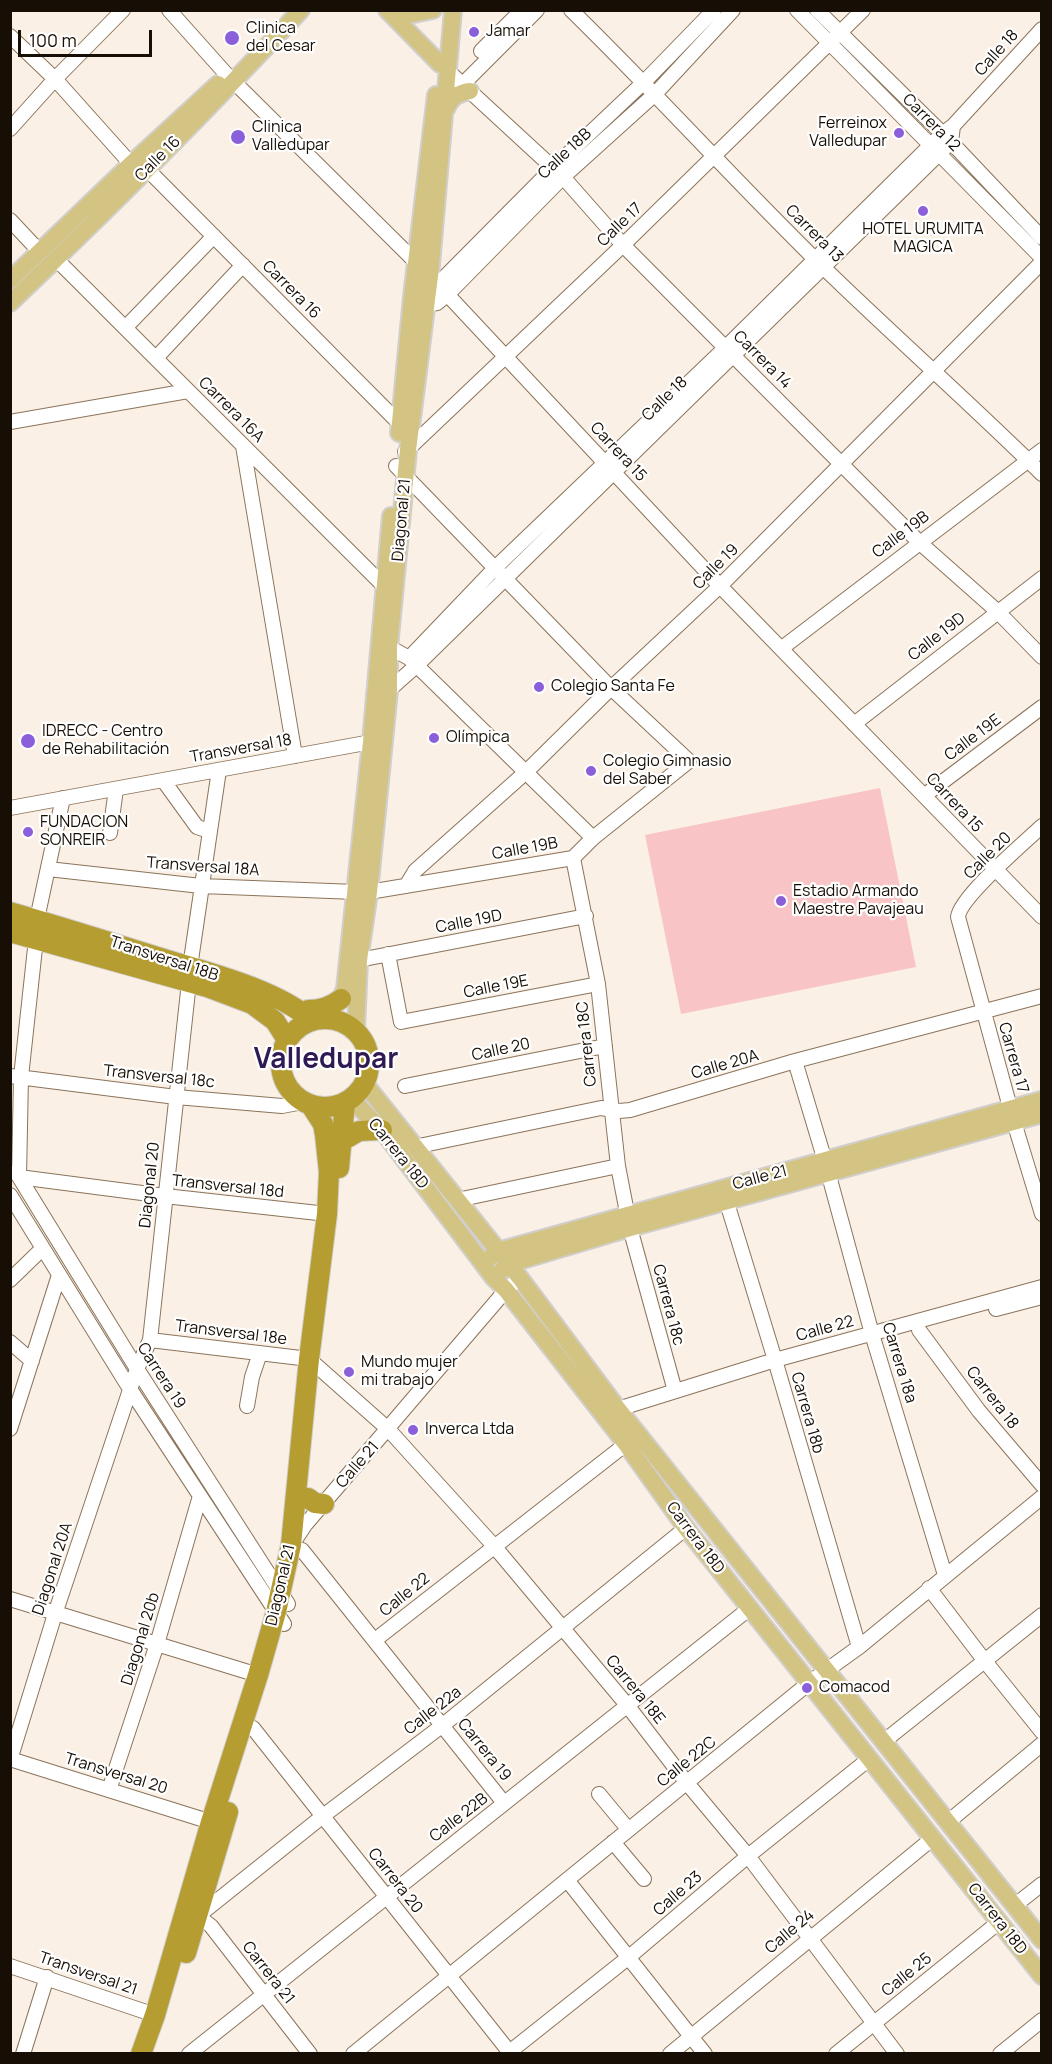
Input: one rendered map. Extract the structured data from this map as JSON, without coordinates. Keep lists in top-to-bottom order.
{
  "streets": {
    "highway": ["Diagonal 21", "Transversal 18B"],
    "main road": ["Calle 16", "Carrera 18D", "Calle 21"],
    "street": [
      "Calle 18",
      "Carrera 12",
      "Calle 18B",
      "Calle 17",
      "Carrera 13",
      "Carrera 16",
      "Carrera 14",
      "Carrera 16A",
      "Carrera 15",
      "Calle 19B",
      "Calle 19",
      "Calle 19D",
      "Calle 19E",
      "Transversal 18",
      "Calle 20",
      "Transversal 18A",
      "Carrera 18C",
      "Carrera 17",
      "Calle 20A",
      "Transversal 18c",
      "Diagonal 20",
      "Transversal 18d",
      "Carrera 18c",
      "Calle 22",
      "Transversal 18e",
      "Carrera 18a",
      "Carrera 19",
      "Carrera 18",
      "Carrera 18b",
      "Diagonal 20A",
      "Diagonal 20b",
      "Carrera 18E",
      "Calle 22a",
      "Calle 22C",
      "Transversal 20",
      "Calle 22B",
      "Carrera 20",
      "Calle 23",
      "Calle 24",
      "Carrera 21",
      "Transversal 21",
      "Calle 25"
    ]
  },
  "crossings": [
    ["Calle 18", "Carrera 12"],
    ["Calle 18", "Carrera 13"],
    ["Calle 18", "Carrera 16"],
    ["Calle 18", "Carrera 14"],
    ["Calle 18", "Carrera 15"],
    ["Calle 18", "Diagonal 21"],
    ["Carrera 12", "Calle 17"],
    ["Carrera 12", "Calle 19"],
    ["Calle 18B", "Carrera 13"],
    ["Calle 18B", "Carrera 14"],
    ["Calle 18B", "Carrera 15"],
    ["Calle 18B", "Diagonal 21"],
    ["Calle 16", "Carrera 16"],
    ["Calle 16", "Carrera 16A"],
    ["Calle 16", "Carrera 15"],
    ["Calle 17", "Carrera 13"],
    ["Calle 17", "Carrera 16"],
    ["Calle 17", "Carrera 14"],
    ["Calle 17", "Carrera 15"],
    ["Calle 17", "Diagonal 21"],
    ["Carrera 13", "Calle 19B"],
    ["Carrera 13", "Calle 19"],
    ["Carrera 16", "Diagonal 21"],
    ["Carrera 16", "Calle 19B"],
    ["Carrera 16", "Calle 19"],
    ["Carrera 14", "Diagonal 21"],
    ["Carrera 14", "Calle 19B"],
    ["Carrera 14", "Calle 19"],
    ["Carrera 14", "Calle 19D"],
    ["Carrera 16A", "Diagonal 21"],
    ["Carrera 15", "Diagonal 21"],
    ["Carrera 15", "Calle 19B"],
    ["Carrera 15", "Calle 19"],
    ["Carrera 15", "Calle 19D"],
    ["Carrera 15", "Calle 19E"],
    ["Carrera 15", "Calle 20"],
    ["Diagonal 21", "Calle 19B"],
    ["Diagonal 21", "Calle 19D"],
    ["Diagonal 21", "Transversal 18"],
    ["Diagonal 21", "Transversal 18A"],
    ["Diagonal 21", "Transversal 18B"],
    ["Diagonal 21", "Transversal 18c"],
    ["Diagonal 21", "Carrera 18D"],
    ["Diagonal 21", "Calle 21"],
    ["Diagonal 21", "Transversal 18d"],
    ["Diagonal 21", "Transversal 18e"],
    ["Diagonal 21", "Carrera 19"],
    ["Diagonal 21", "Carrera 18E"],
    ["Diagonal 21", "Calle 22a"],
    ["Diagonal 21", "Transversal 20"],
    ["Diagonal 21", "Carrera 20"],
    ["Diagonal 21", "Carrera 21"],
    ["Diagonal 21", "Transversal 21"],
    ["Calle 19B", "Calle 19"],
    ["Calle 19B", "Transversal 18A"],
    ["Calle 19B", "Carrera 18C"],
    ["Calle 19D", "Calle 19E"],
    ["Calle 19D", "Carrera 18C"],
    ["Calle 19E", "Carrera 18C"],
    ["Transversal 18", "Diagonal 20"],
    ["Calle 20", "Carrera 18C"],
    ["Calle 20", "Carrera 17"],
    ["Transversal 18A", "Diagonal 20"],
    ["Transversal 18B", "Transversal 18c"],
    ["Transversal 18B", "Carrera 18D"],
    ["Transversal 18B", "Diagonal 20"],
    ["Carrera 18C", "Calle 20A"],
    ["Carrera 18C", "Calle 21"],
    ["Carrera 18C", "Carrera 18c"],
    ["Carrera 17", "Calle 20A"],
    ["Carrera 17", "Calle 21"],
    ["Calle 20A", "Carrera 18D"],
    ["Transversal 18c", "Carrera 18D"],
    ["Transversal 18c", "Diagonal 20"],
    ["Carrera 18D", "Calle 21"],
    ["Carrera 18D", "Calle 22"],
    ["Carrera 18D", "Calle 22a"],
    ["Carrera 18D", "Calle 22C"],
    ["Carrera 18D", "Calle 22B"],
    ["Carrera 18D", "Calle 23"],
    ["Carrera 18D", "Calle 24"],
    ["Carrera 18D", "Calle 25"],
    ["Calle 21", "Carrera 18c"],
    ["Calle 21", "Carrera 18a"],
    ["Calle 21", "Carrera 18b"],
    ["Calle 21", "Carrera 18E"],
    ["Diagonal 20", "Transversal 18d"],
    ["Diagonal 20", "Transversal 18e"],
    ["Diagonal 20", "Carrera 19"],
    ["Diagonal 20", "Diagonal 20A"],
    ["Transversal 18d", "Carrera 19"],
    ["Carrera 18c", "Calle 22"],
    ["Calle 22", "Carrera 18a"],
    ["Calle 22", "Carrera 19"],
    ["Calle 22", "Carrera 18"],
    ["Calle 22", "Carrera 18b"],
    ["Calle 22", "Carrera 18E"],
    ["Transversal 18e", "Carrera 18E"],
    ["Carrera 18a", "Calle 22C"],
    ["Carrera 19", "Diagonal 20A"],
    ["Carrera 19", "Diagonal 20b"],
    ["Carrera 19", "Calle 22a"],
    ["Carrera 19", "Calle 22B"],
    ["Carrera 18b", "Calle 22C"],
    ["Diagonal 20A", "Transversal 20"],
    ["Diagonal 20b", "Transversal 20"],
    ["Carrera 18E", "Calle 22a"],
    ["Carrera 18E", "Calle 22C"],
    ["Carrera 18E", "Calle 22B"],
    ["Carrera 18E", "Calle 23"],
    ["Carrera 18E", "Calle 24"],
    ["Carrera 18E", "Calle 25"],
    ["Calle 22a", "Carrera 20"],
    ["Calle 22a", "Carrera 21"],
    ["Calle 22C", "Carrera 20"],
    ["Calle 22B", "Carrera 20"],
    ["Calle 22B", "Carrera 21"],
    ["Carrera 20", "Calle 23"]
  ],
  "districts": ["Valledupar"],
  "places": [
    "Jamar",
    "Clinica del Cesar",
    "Ferreinox Valledupar",
    "Clinica Valledupar",
    "HOTEL URUMITA MAGICA",
    "Colegio Santa Fe",
    "Olímpica",
    "IDRECC - Centro de Rehabilitación",
    "Colegio Gimnasio del Saber",
    "FUNDACION SONREIR",
    "Estadio Armando Maestre Pavajeau",
    "Mundo mujer mi trabajo",
    "Inverca Ltda",
    "Comacod"
  ],
  "scale_bar": "100 m"
}
